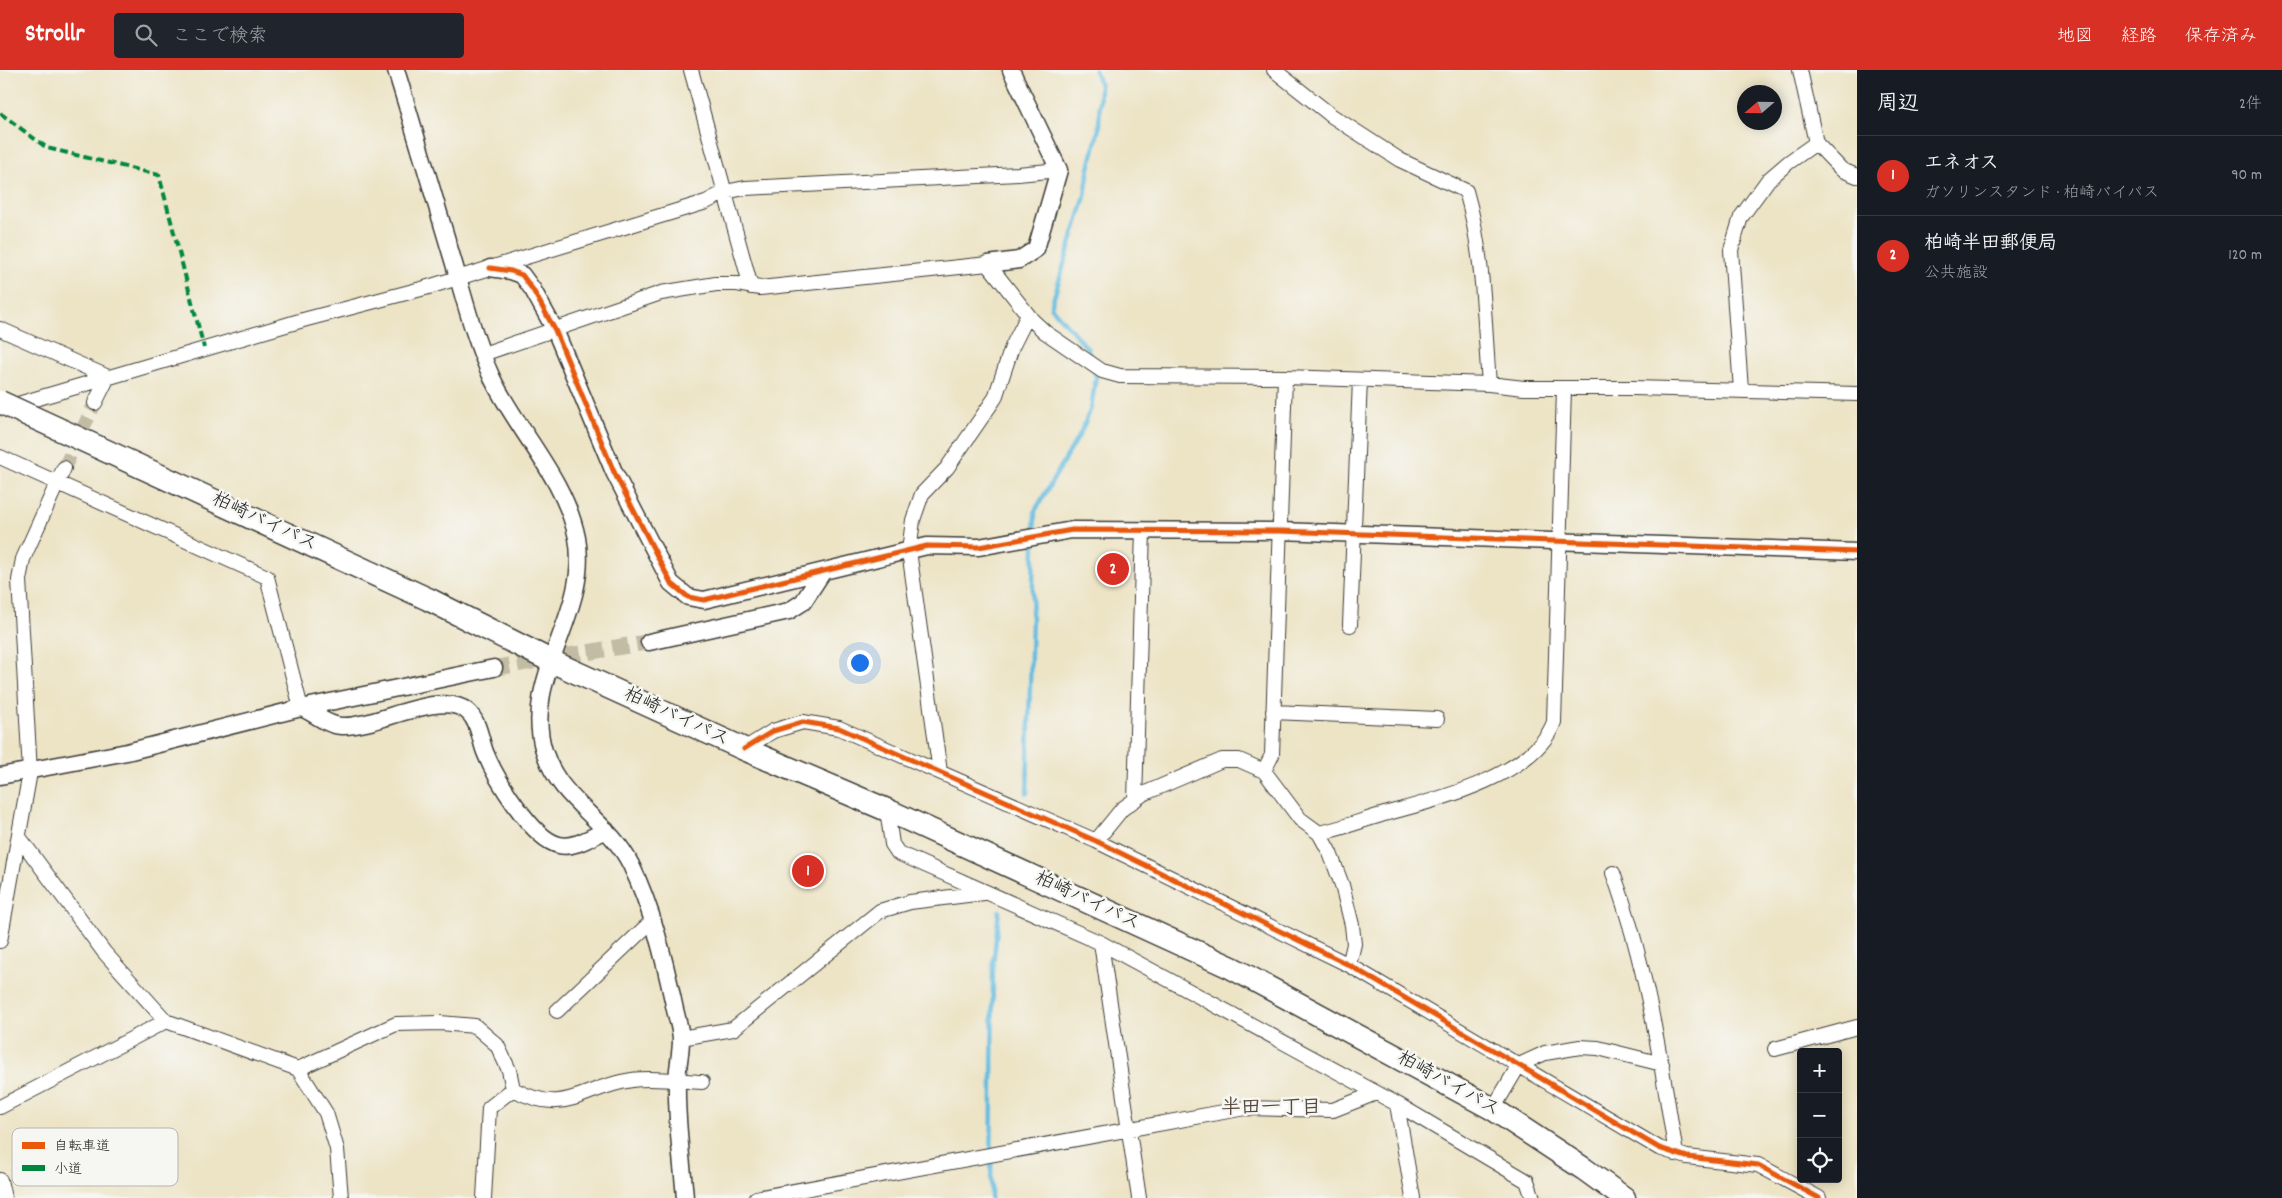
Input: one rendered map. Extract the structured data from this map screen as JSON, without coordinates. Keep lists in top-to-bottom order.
{
  "streets": {
    "highway": ["柏崎バイパス"]
  },
  "districts": ["半田一丁目"],
  "legend": ["自転車道", "小道"],
  "north": "left",
  "page": {
    "header": "Strollr",
    "search": "ここで検索",
    "nav": ["地図", "経路", "保存済み"],
    "heading": ["周辺", "2件"],
    "list": [
      {
        "mark": "1",
        "name": "エネオス",
        "note": "ガソリンスタンド · 柏崎バイパス",
        "value": "90 m"
      },
      {
        "mark": "2",
        "name": "柏崎半田郵便局",
        "note": "公共施設",
        "value": "120 m"
      }
    ],
    "pins": ["2", "1"],
    "map_buttons": ["+", "−"]
  }
}
